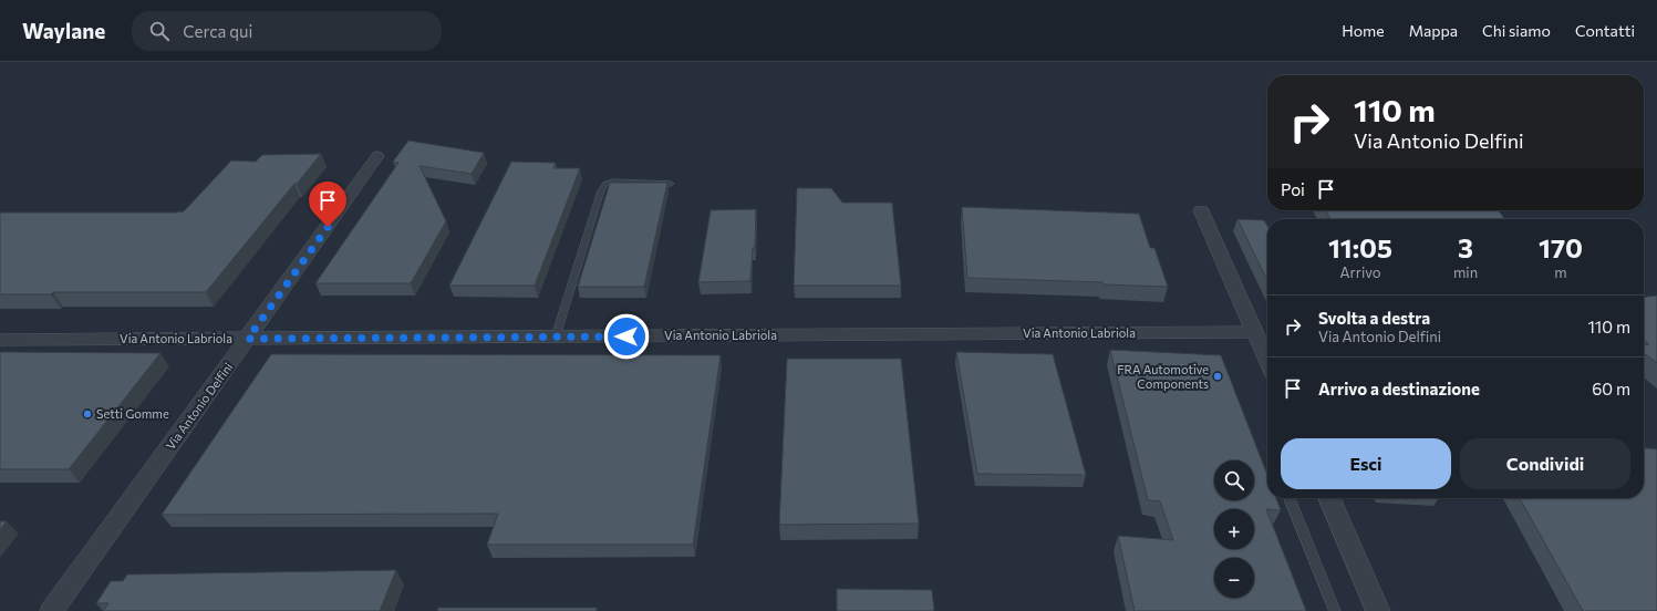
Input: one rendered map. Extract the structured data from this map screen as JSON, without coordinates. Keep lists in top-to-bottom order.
{
  "streets": {
    "street": ["Via Antonio Labriola", "Via Antonio Delfini"]
  },
  "crossings": [
    ["Via Antonio Labriola", "Via Antonio Delfini"]
  ],
  "places": ["FRA Automotive Components", "Setti Gomme"],
  "page": {
    "header": "Waylane",
    "search": "Cerca qui",
    "nav": [
      "Home",
      "Mappa",
      "Chi siamo",
      "Contatti"
    ],
    "turn": ["110 m", "Via Antonio Delfini"],
    "then": "Poi",
    "eta": [
      "11:05",
      "Arrivo",
      "3",
      "min",
      "170",
      "m"
    ],
    "list": [
      {
        "name": "Svolta a destra",
        "note": "Via Antonio Delfini",
        "value": "110 m"
      },
      {
        "name": "Arrivo a destinazione",
        "value": "60 m"
      }
    ],
    "buttons": ["Esci", "Condividi"],
    "map_buttons": ["+", "−"]
  }
}
